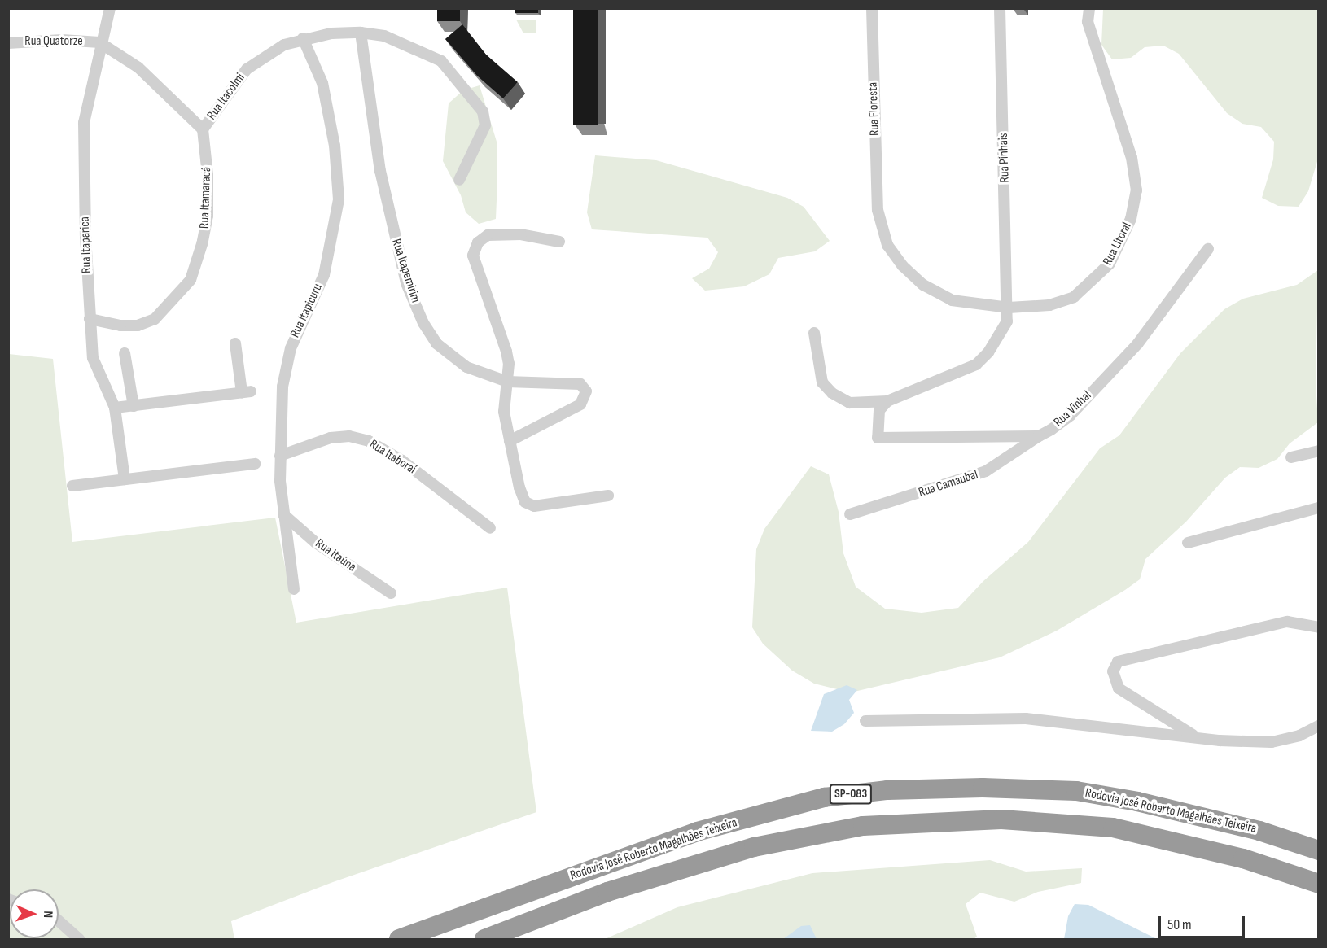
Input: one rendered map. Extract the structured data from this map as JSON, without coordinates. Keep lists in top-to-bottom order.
{
  "streets": {
    "highway": ["SP-083", "Rodovia José Roberto Magalhães Teixeira"],
    "street": [
      "Rua Quatorze",
      "Rua Itacolmi",
      "Rua Floresta",
      "Rua Pinhais",
      "Rua Itamaracá",
      "Rua Litoral",
      "Rua Itaparica",
      "Rua Itapemirim",
      "Rua Itapicuru",
      "Rua Vinhal",
      "Rua Itaboraí",
      "Rua Camaubal",
      "Rua Itaúna"
    ]
  },
  "crossings": [
    ["Rua Quatorze", "Rua Itaparica"],
    ["Rua Itacolmi", "Rua Itamaracá"],
    ["Rua Itacolmi", "Rua Itapemirim"],
    ["Rua Itacolmi", "Rua Itapicuru"],
    ["Rua Floresta", "Rua Pinhais"],
    ["Rua Floresta", "Rua Litoral"],
    ["Rua Pinhais", "Rua Litoral"],
    ["Rua Itamaracá", "Rua Itaparica"],
    ["Rua Itapicuru", "Rua Itaboraí"],
    ["Rua Itapicuru", "Rua Itaúna"],
    ["Rua Vinhal", "Rua Camaubal"]
  ],
  "scale_bar": "50 m",
  "north": "right"
}
